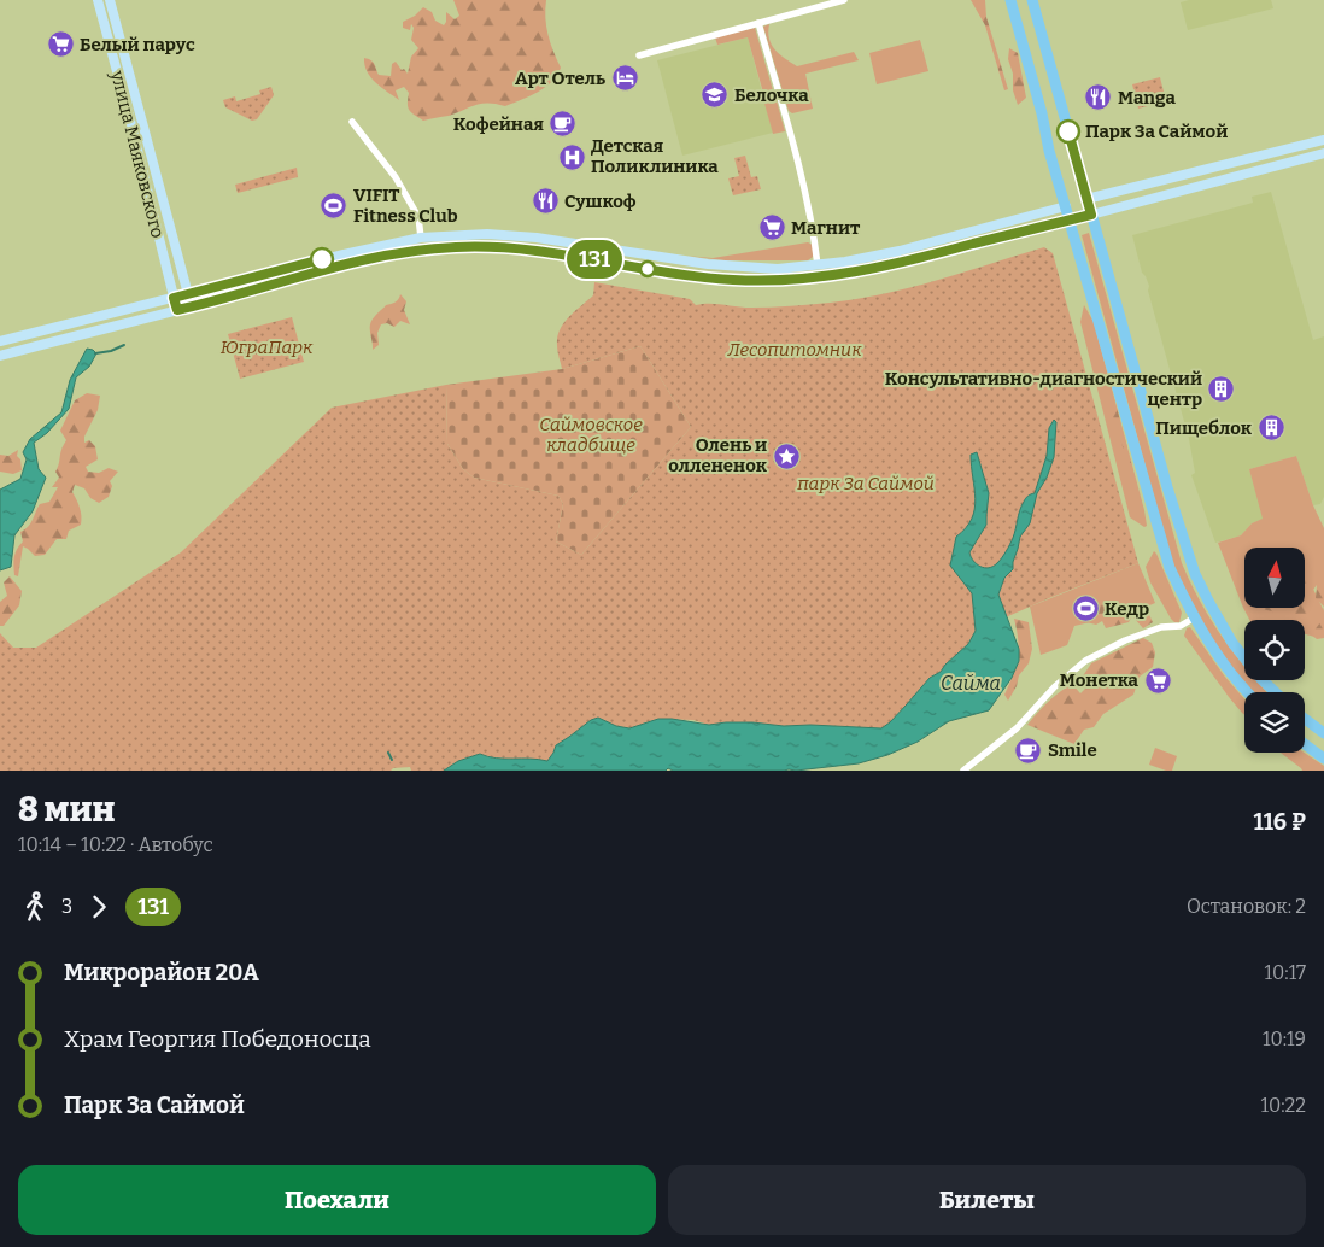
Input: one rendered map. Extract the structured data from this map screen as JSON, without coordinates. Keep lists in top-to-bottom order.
{
  "streets": {
    "main road": ["улица Маяковского"]
  },
  "water": ["Сайма"],
  "parks": [
    "ЮграПарк",
    "Лесопитомник",
    "Саймовское кладбище",
    "парк За Саймой"
  ],
  "places": {
    "supermarket": ["Белый парус", "Магнит", "Монетка"],
    "hotel": ["Арт Отель"],
    "school or university": ["Белочка"],
    "restaurant": ["Manga", "Сушкоф"],
    "cafe": ["Кофейная", "Smile"],
    "other": ["Парк За Саймой"],
    "hospital": ["Детская Поликлиника"],
    "sports": ["VIFIT Fitness Club", "Кедр"],
    "building": ["Консультативно-диагностический центр", "Пищеблок"],
    "place": ["Олень и оллененок"]
  },
  "lines": ["bus line 131"],
  "north": "top",
  "page": {
    "on_map": "131",
    "heading": ["8 мин", "10:14 – 10:22 · Автобус", "116 ₽"],
    "legs": ["3", "131", "Остановок: 2"],
    "list": [
      {
        "name": "Микрорайон 20А",
        "value": "10:17"
      },
      {
        "name": "Храм Георгия Победоносца",
        "value": "10:19"
      },
      {
        "name": "Парк За Саймой",
        "value": "10:22"
      }
    ],
    "buttons": ["Поехали", "Билеты"]
  }
}
